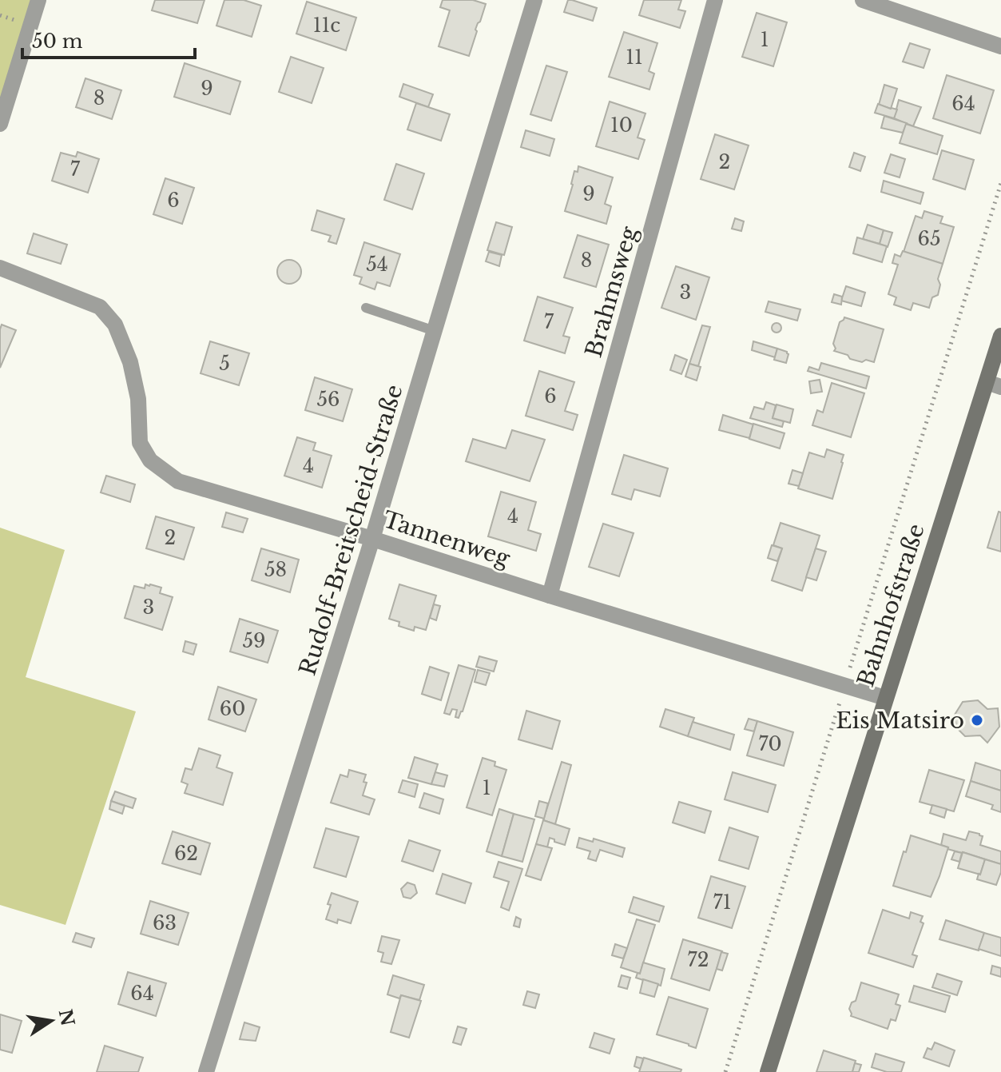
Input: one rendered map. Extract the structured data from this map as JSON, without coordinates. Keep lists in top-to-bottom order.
{
  "streets": {
    "main road": ["Bahnhofstraße"],
    "street": ["Brahmsweg", "Rudolf-Breitscheid-Straße", "Tannenweg"]
  },
  "crossings": [
    ["Brahmsweg", "Tannenweg"],
    ["Rudolf-Breitscheid-Straße", "Tannenweg"],
    ["Tannenweg", "Bahnhofstraße"]
  ],
  "places": ["Eis Matsiro"],
  "house_numbers": [
    "11c",
    "1",
    "11",
    "9",
    "8",
    "64",
    "10",
    "2",
    "7",
    "9",
    "6",
    "65",
    "8",
    "54",
    "3",
    "7",
    "5",
    "6",
    "56",
    "4",
    "4",
    "2",
    "58",
    "3",
    "59",
    "60",
    "70",
    "1",
    "62",
    "71",
    "63",
    "72",
    "64"
  ],
  "scale_bar": "50 m",
  "north": "right"
}
